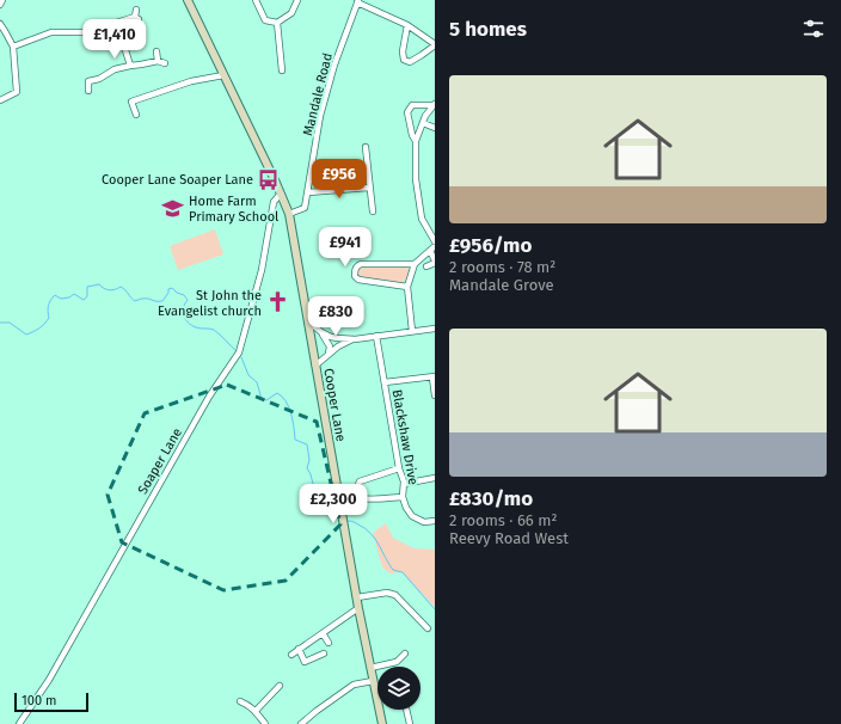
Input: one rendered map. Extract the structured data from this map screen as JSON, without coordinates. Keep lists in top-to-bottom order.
{
  "streets": {
    "main road": ["Cooper Lane"],
    "street": ["Mandale Road", "Blackshaw Drive", "Soaper Lane"]
  },
  "crossings": [
    ["Mandale Road", "Cooper Lane"],
    ["Cooper Lane", "Soaper Lane"]
  ],
  "places": {
    "bus stop": ["Cooper Lane Soaper Lane"],
    "school or university": ["Home Farm Primary School"],
    "church": ["St John the Evangelist church"]
  },
  "scale_bar": "100 m",
  "page": {
    "heading": "5 homes",
    "price": [
      "£1,410",
      "£956",
      "£941",
      "£830",
      "£2,300"
    ],
    "list": [
      {
        "name": "£956/mo",
        "note": "2 rooms · 78 m² · Mandale Grove"
      },
      {
        "name": "£830/mo",
        "note": "2 rooms · 66 m² · Reevy Road West"
      }
    ],
    "scale": "100 m"
  }
}
